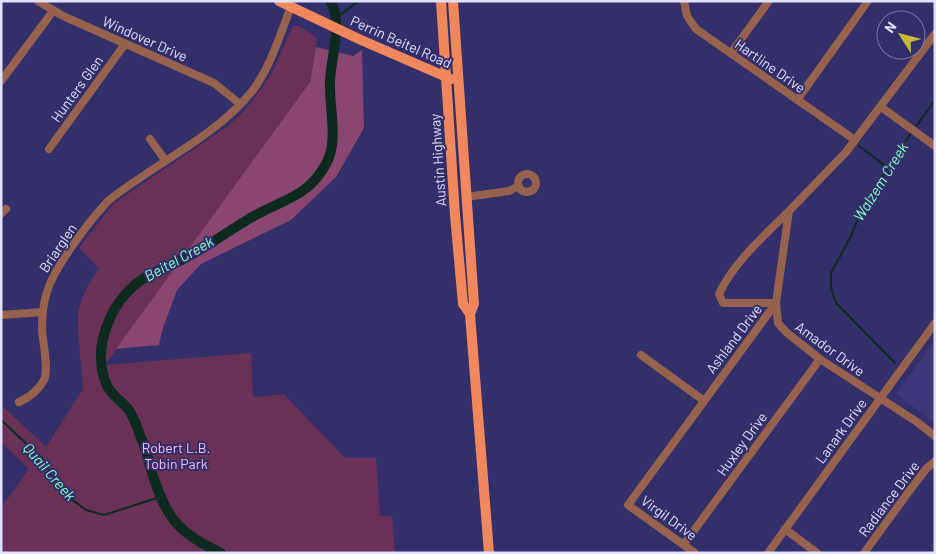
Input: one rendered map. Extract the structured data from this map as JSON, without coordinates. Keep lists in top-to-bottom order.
{
  "streets": {
    "main road": ["Perrin Beitel Road", "Austin Highway"],
    "street": [
      "Windover Drive",
      "Hartline Drive",
      "Hunters Glen",
      "Briarglen",
      "Ashland Drive",
      "Amador Drive",
      "Lanark Drive",
      "Huxley Drive",
      "Radiance Drive",
      "Virgil Drive"
    ]
  },
  "crossings": [
    ["Windover Drive", "Hunters Glen"],
    ["Windover Drive", "Briarglen"],
    ["Perrin Beitel Road", "Austin Highway"],
    ["Perrin Beitel Road", "Briarglen"],
    ["Ashland Drive", "Amador Drive"],
    ["Ashland Drive", "Virgil Drive"],
    ["Amador Drive", "Lanark Drive"],
    ["Amador Drive", "Huxley Drive"],
    ["Huxley Drive", "Virgil Drive"]
  ],
  "water": ["Walzem Creek", "Beitel Creek", "Quail Creek"],
  "parks": ["Robert L.B. Tobin Park"],
  "north": "top left"
}
